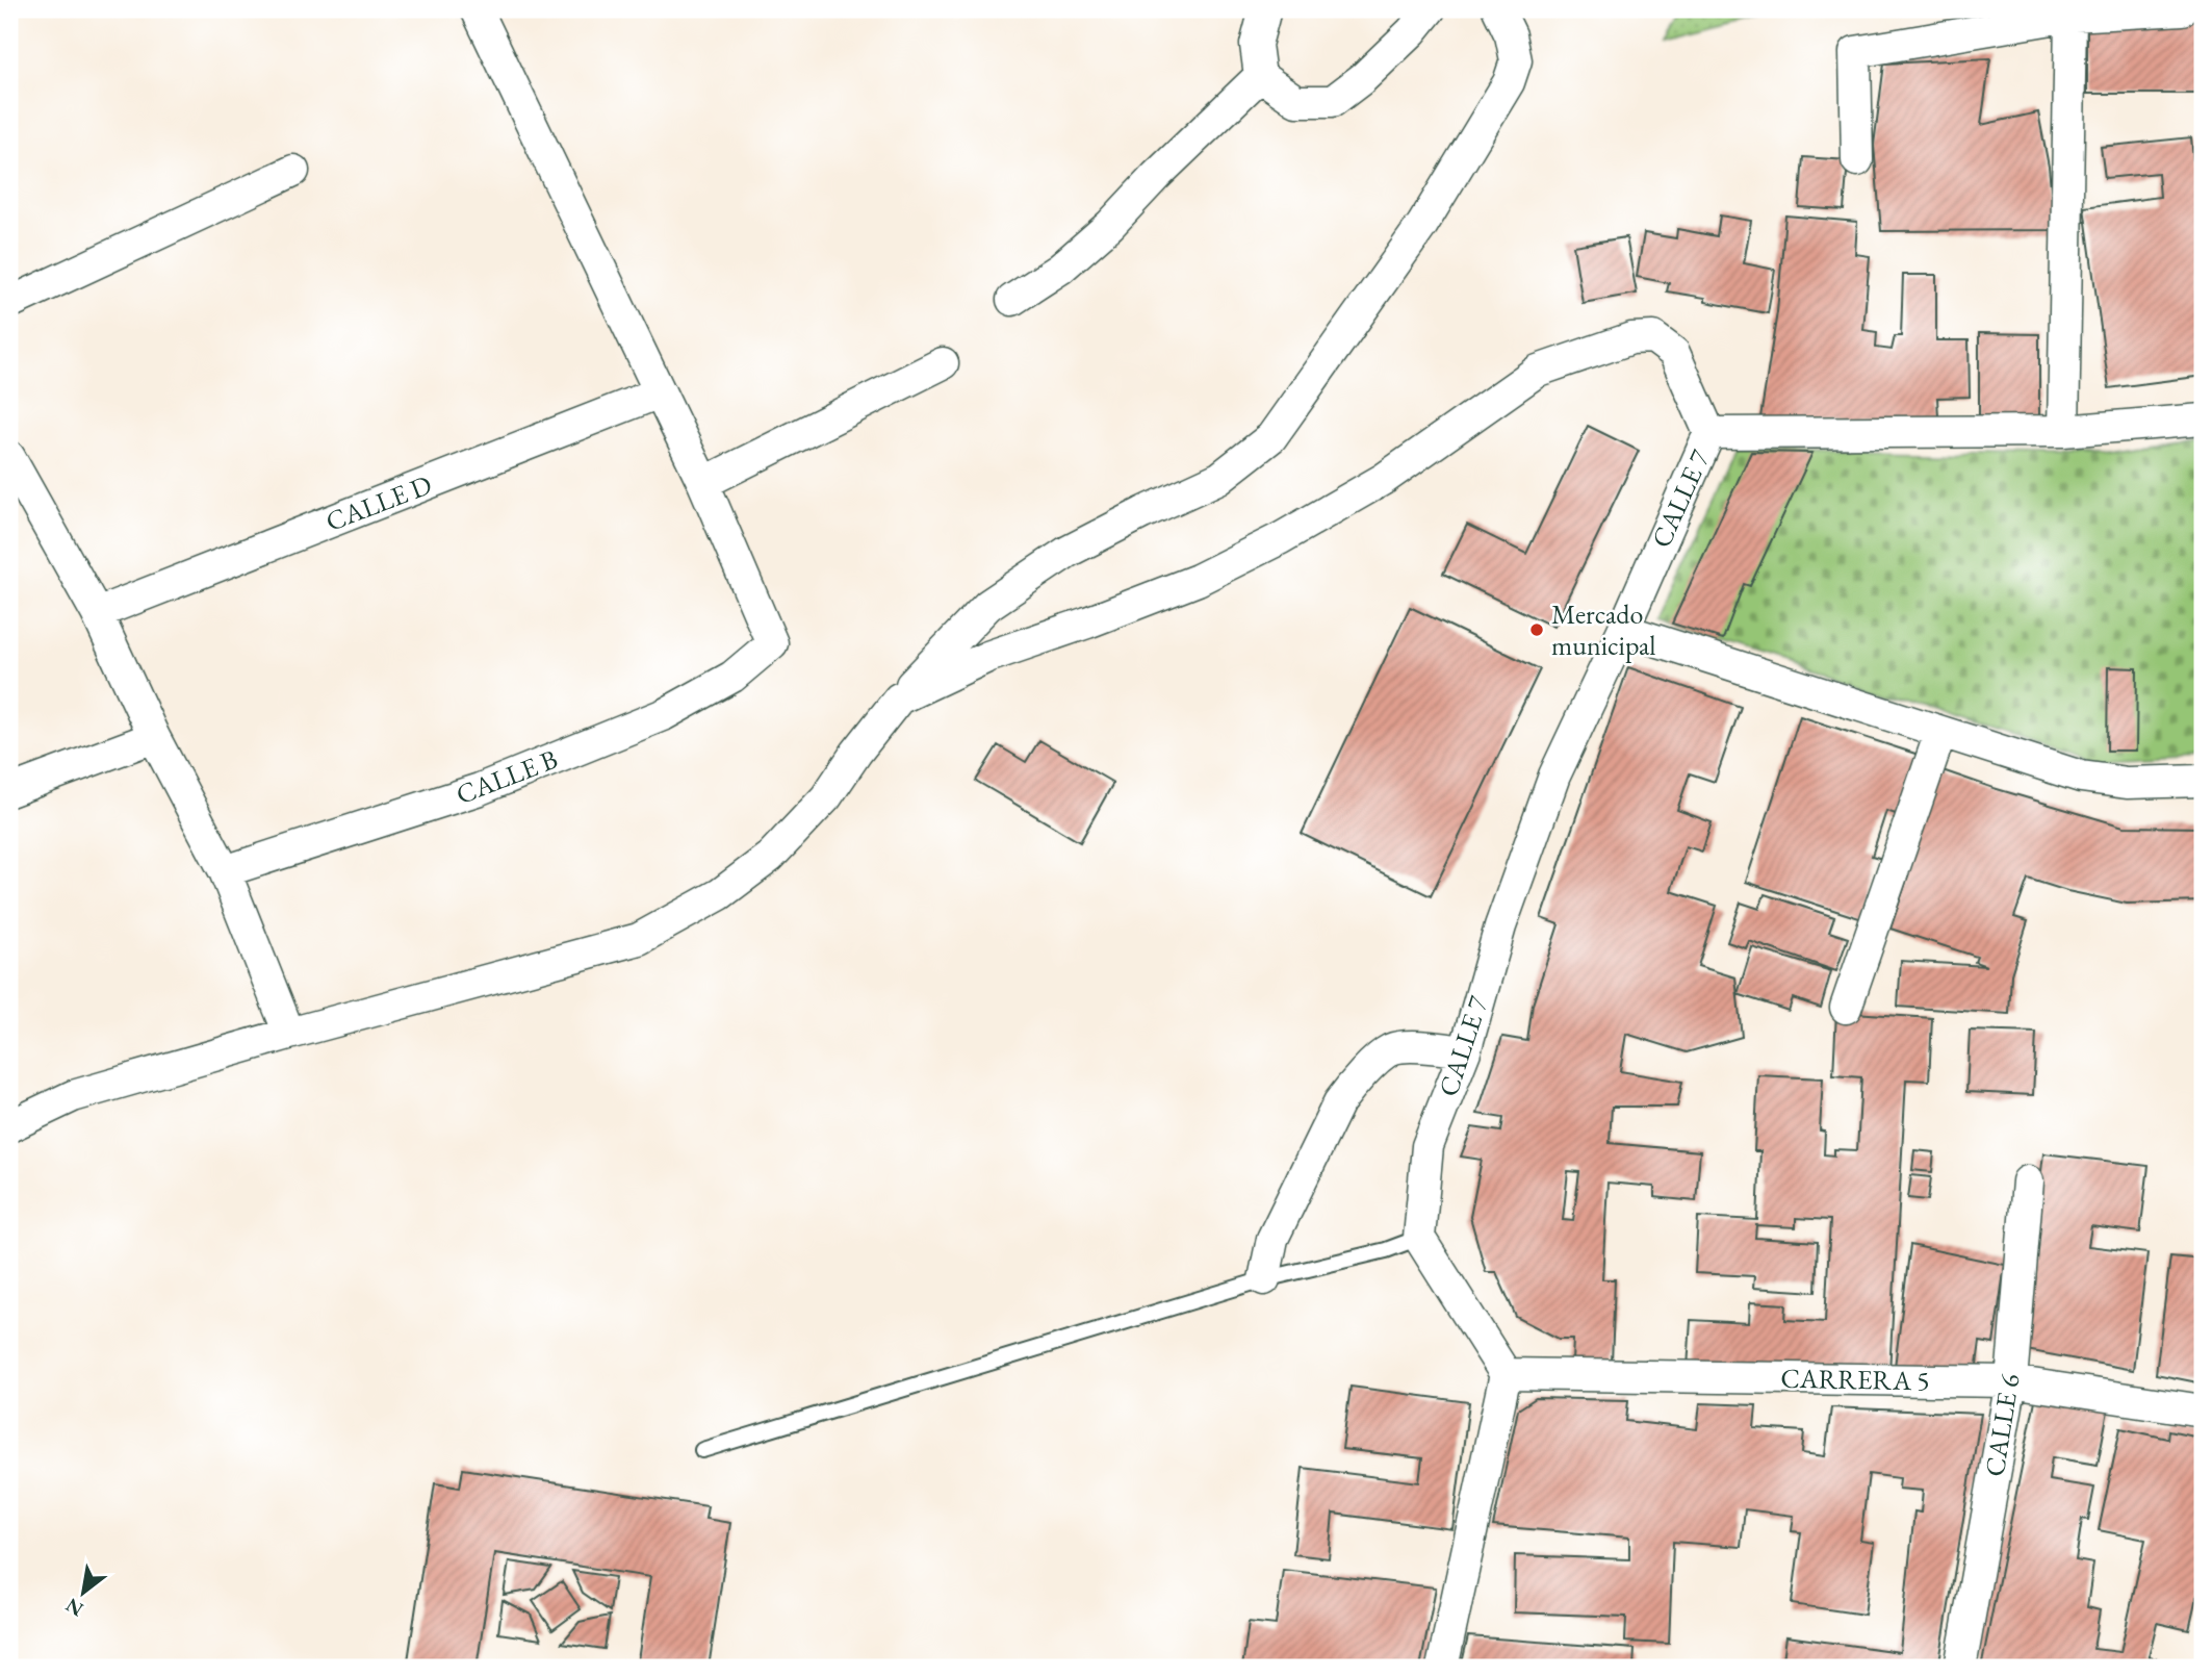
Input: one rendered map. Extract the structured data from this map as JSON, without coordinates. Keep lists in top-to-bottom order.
{
  "streets": {
    "street": [
      "CALLE 7",
      "CALLE D",
      "CALLE B",
      "CARRERA 5",
      "CALLE 6"
    ]
  },
  "crossings": [
    ["CARRERA 5", "CALLE 6"]
  ],
  "places": ["Mercado municipal"],
  "north": "bottom left"
}
